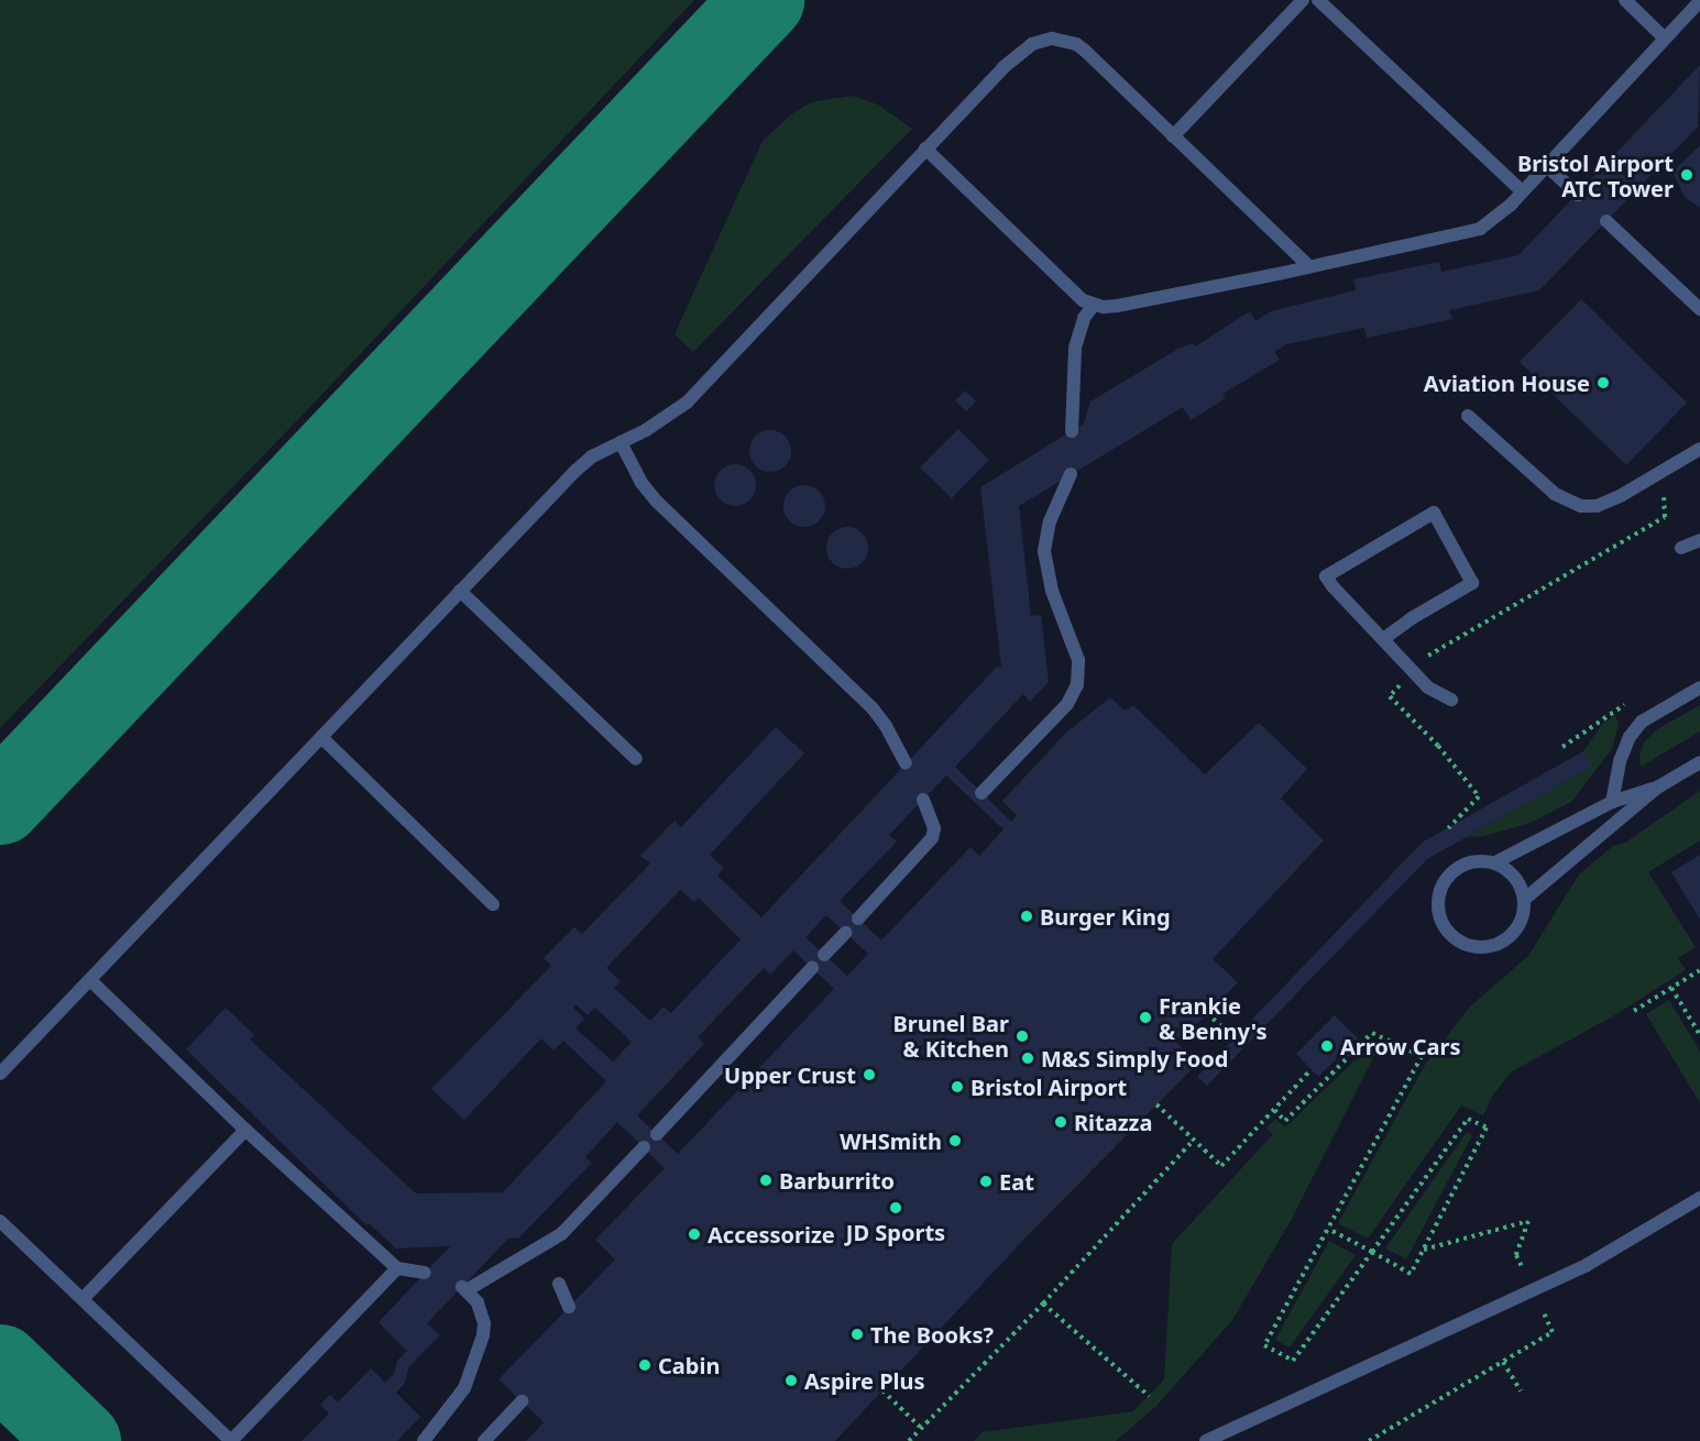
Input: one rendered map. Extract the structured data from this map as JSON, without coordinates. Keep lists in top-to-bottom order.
{
  "places": [
    "Bristol Airport ATC Tower",
    "Aviation House",
    "Burger King",
    "Frankie & Benny's",
    "Brunel Bar & Kitchen",
    "Arrow Cars",
    "M&S Simply Food",
    "Upper Crust",
    "Bristol Airport",
    "Ritazza",
    "WHSmith",
    "Barburrito",
    "Eat",
    "JD Sports",
    "Accessorize",
    "The Books?",
    "Cabin",
    "Aspire Plus"
  ]
}
